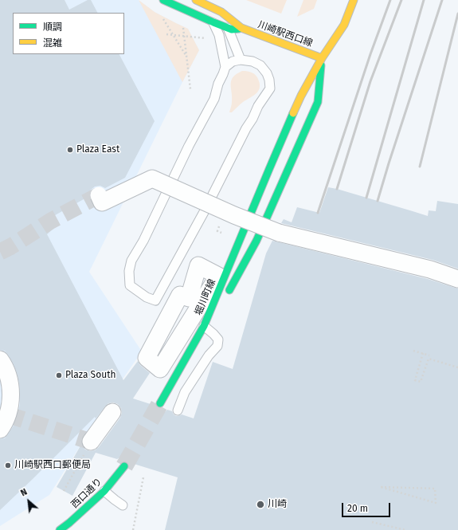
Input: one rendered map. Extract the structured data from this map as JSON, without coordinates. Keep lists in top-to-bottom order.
{
  "streets": {
    "street": ["川崎駅西口線", "堀川町線", "西口通り"]
  },
  "crossings": [
    ["川崎駅西口線", "堀川町線"]
  ],
  "places": [
    "Plaza East",
    "Plaza South",
    "川崎駅西口郵便局",
    "川崎"
  ],
  "legend": ["順調", "混雑"],
  "scale_bar": "20 m",
  "north": "top left"
}
